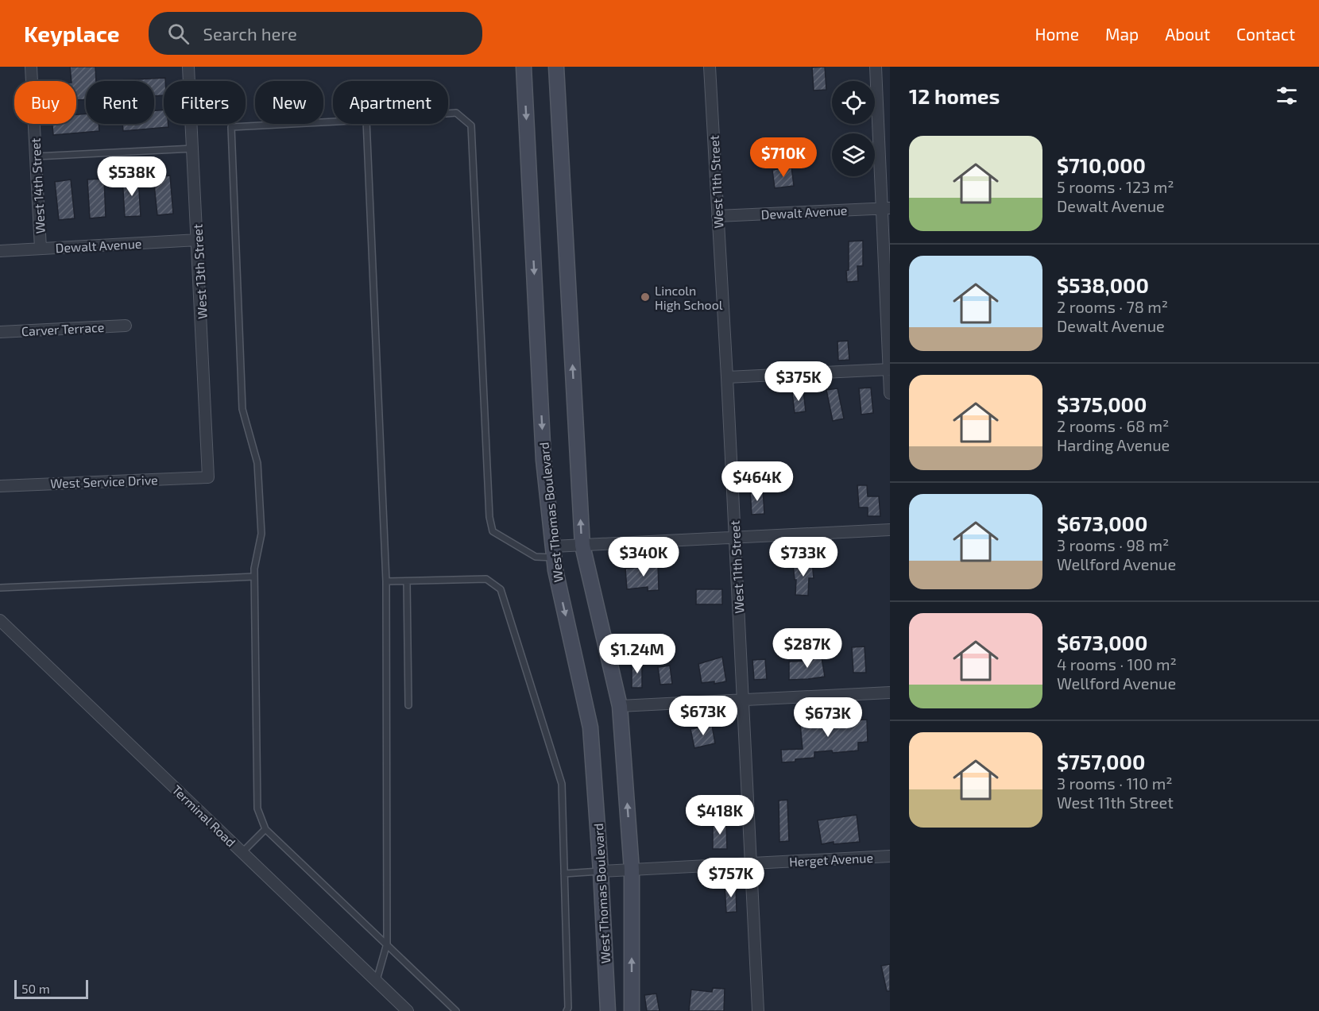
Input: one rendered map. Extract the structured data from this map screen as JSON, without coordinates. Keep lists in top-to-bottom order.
{
  "streets": {
    "street": [
      "West 11th Street",
      "West 14th Street",
      "Dewalt Avenue",
      "West 13th Street",
      "Carver Terrace",
      "West Service Drive",
      "West Thomas Boulevard",
      "Terminal Road",
      "Herget Avenue"
    ]
  },
  "crossings": [
    ["West 11th Street", "Dewalt Avenue"],
    ["West 11th Street", "Herget Avenue"],
    ["West 14th Street", "Dewalt Avenue"],
    ["Dewalt Avenue", "West 13th Street"],
    ["West 13th Street", "West Service Drive"],
    ["West Thomas Boulevard", "Herget Avenue"]
  ],
  "places": ["Lincoln High School"],
  "scale_bar": "50 m",
  "page": {
    "header": "Keyplace",
    "search": "Search here",
    "nav": [
      "Home",
      "Map",
      "About",
      "Contact"
    ],
    "heading": "12 homes",
    "chip": [
      "Buy",
      "Rent",
      "Filters",
      "New",
      "Apartment"
    ],
    "list": [
      {
        "name": "$710,000",
        "note": "5 rooms · 123 m² · Dewalt Avenue"
      },
      {
        "name": "$538,000",
        "note": "2 rooms · 78 m² · Dewalt Avenue"
      },
      {
        "name": "$375,000",
        "note": "2 rooms · 68 m² · Harding Avenue"
      },
      {
        "name": "$673,000",
        "note": "3 rooms · 98 m² · Wellford Avenue"
      },
      {
        "name": "$673,000",
        "note": "4 rooms · 100 m² · Wellford Avenue"
      },
      {
        "name": "$757,000",
        "note": "3 rooms · 110 m² · West 11th Street"
      }
    ],
    "price": [
      "$710K",
      "$538K",
      "$375K",
      "$464K",
      "$340K",
      "$733K",
      "$287K",
      "$1.24M",
      "$673K",
      "$673K",
      "$418K",
      "$757K"
    ],
    "scale": "50 m"
  }
}
